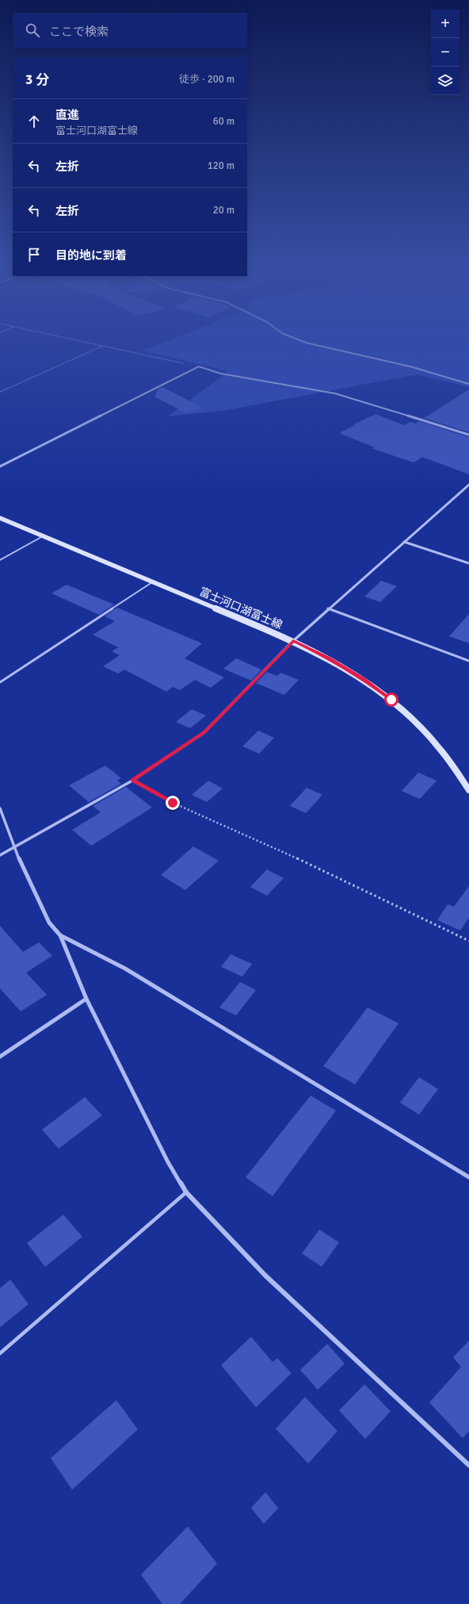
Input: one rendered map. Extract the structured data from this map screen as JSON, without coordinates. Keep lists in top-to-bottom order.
{
  "streets": {
    "main road": ["富士河口湖富士線"]
  },
  "page": {
    "map_buttons": ["+", "−"],
    "search": "ここで検索",
    "heading": ["3 分", "徒歩 · 200 m"],
    "list": [
      ["直進", "富士河口湖富士線", "60 m"],
      ["左折", "120 m"],
      ["左折", "20 m"],
      "目的地に到着"
    ]
  }
}
